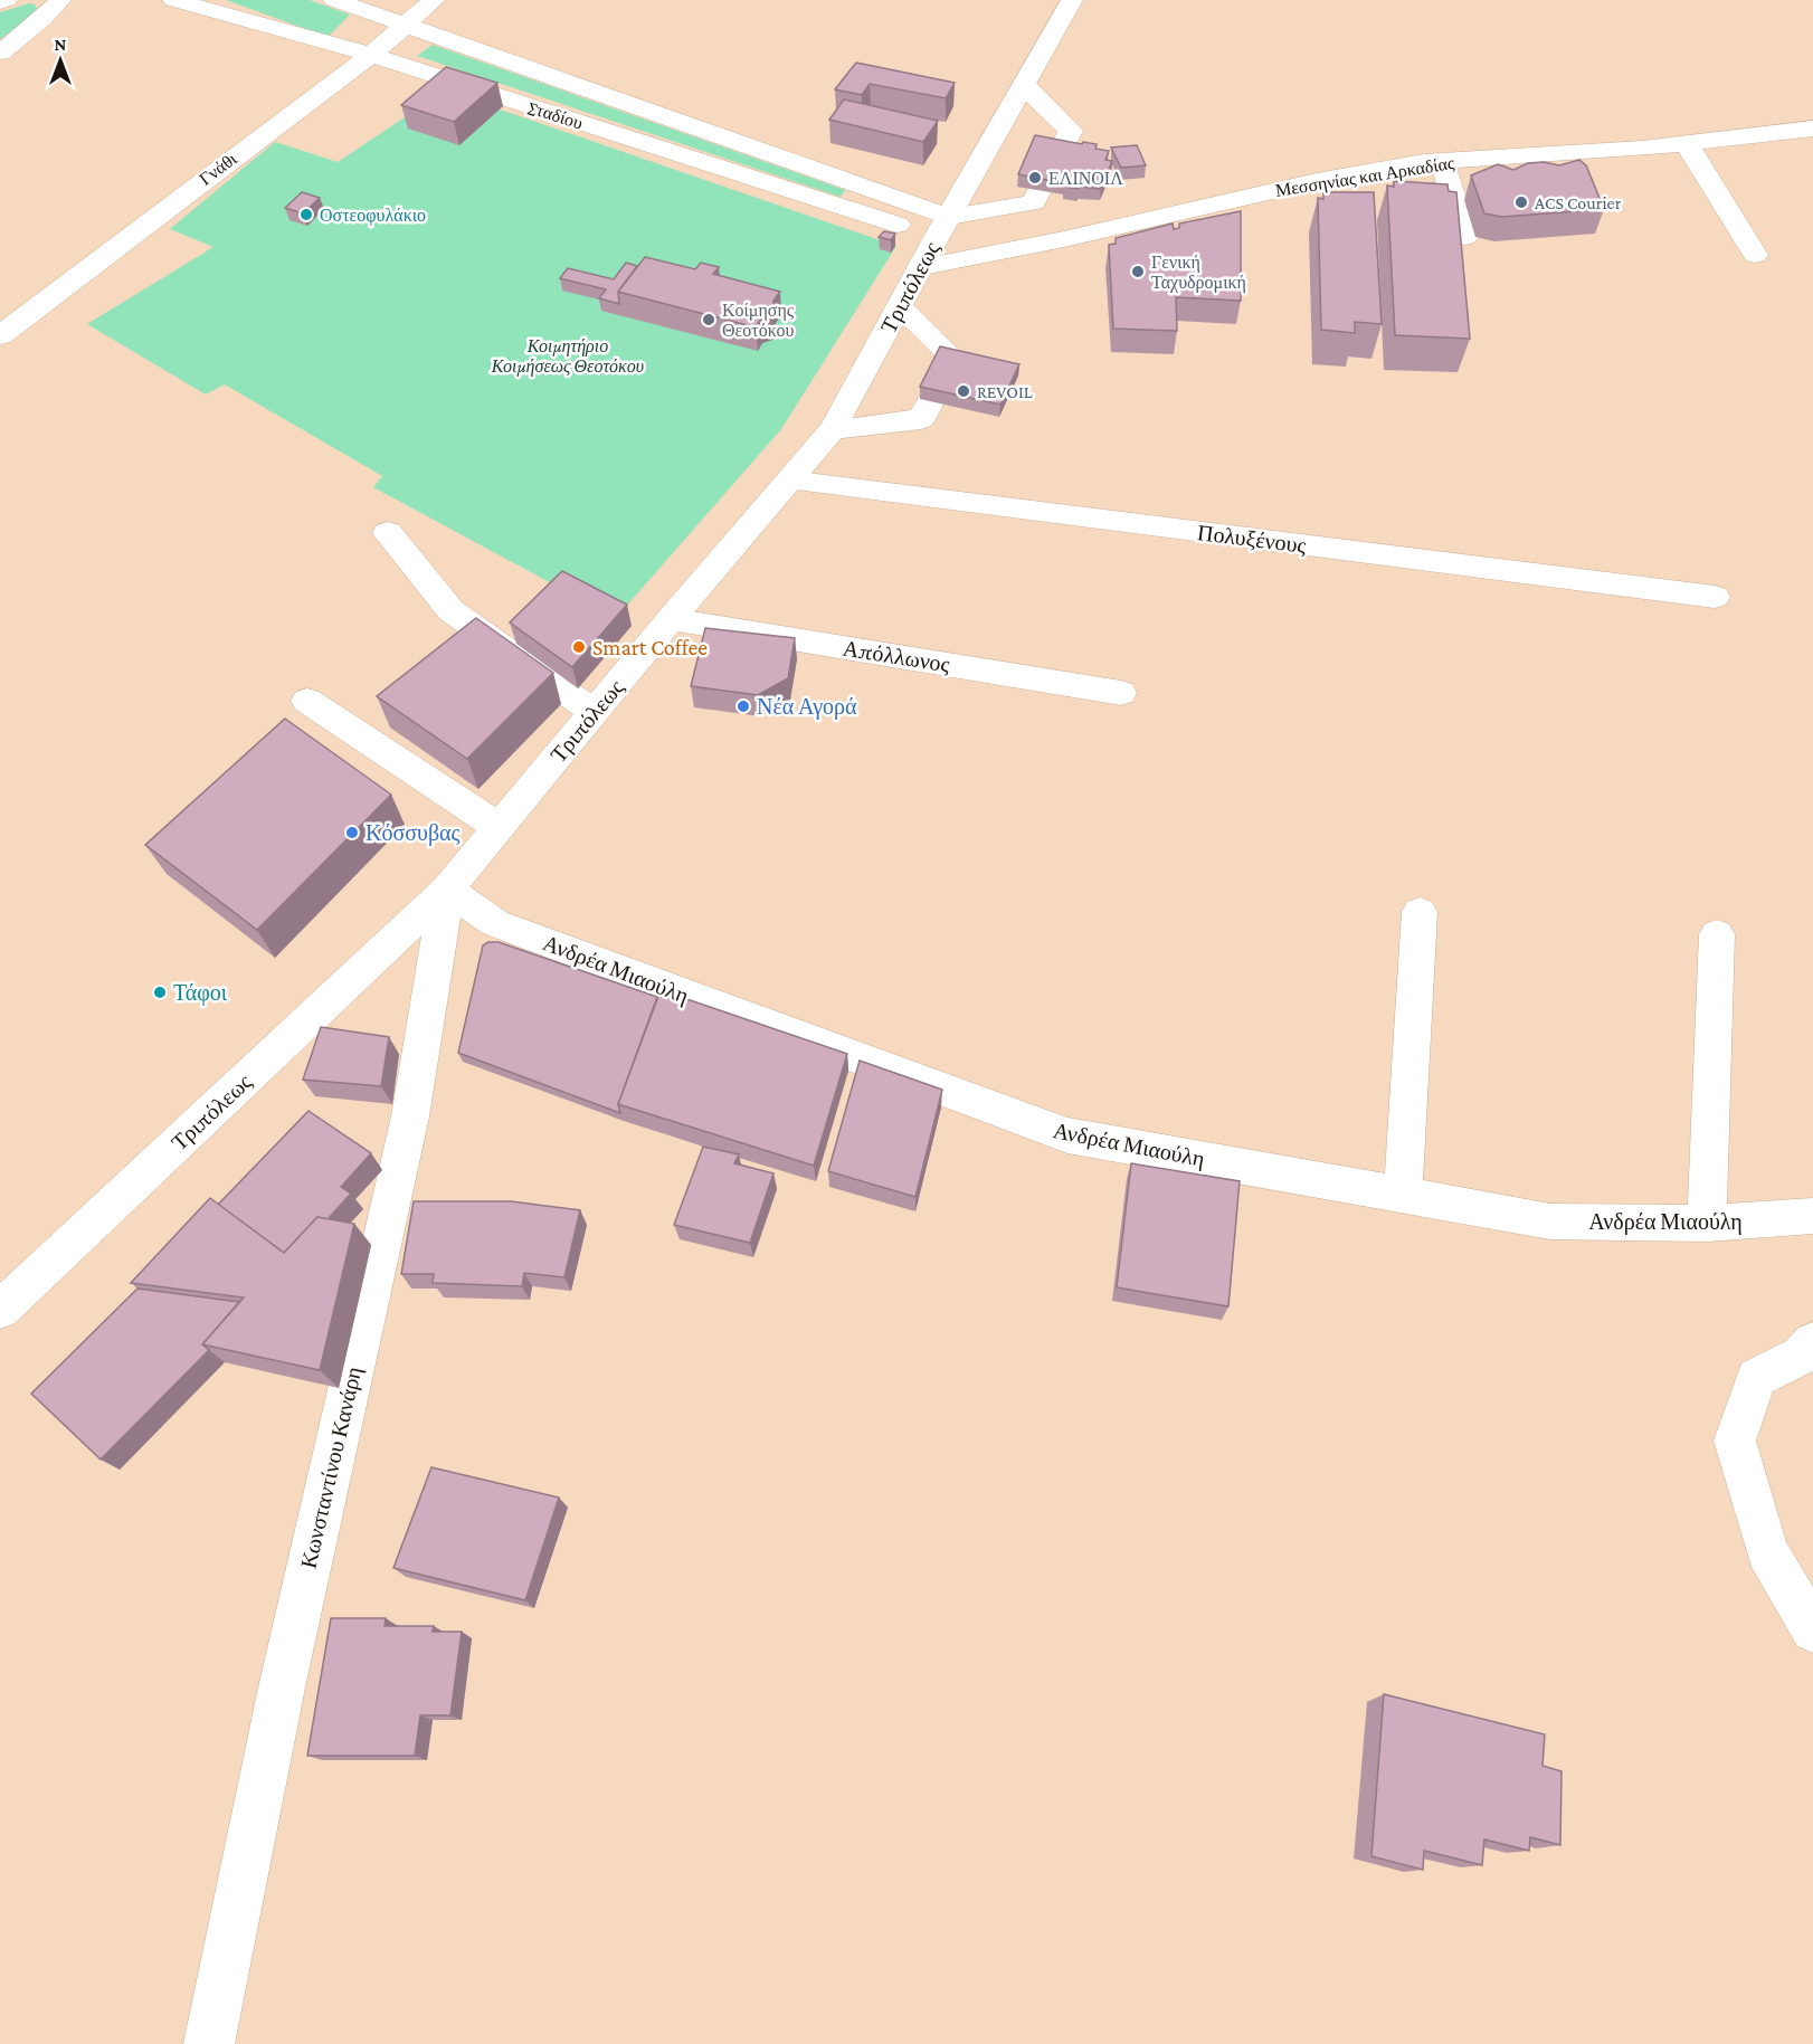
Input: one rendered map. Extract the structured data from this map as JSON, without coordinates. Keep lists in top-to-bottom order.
{
  "streets": {
    "street": [
      "Σταδίου",
      "Γνάθι",
      "Μεσσηνίας και Αρκαδίας",
      "Τριπόλεως",
      "Πολυξένους",
      "Απόλλωνος",
      "Ανδρέα Μιαούλη",
      "Κωνσταντίνου Κανάρη"
    ]
  },
  "crossings": [
    ["Σταδίου", "Γνάθι"],
    ["Σταδίου", "Τριπόλεως"],
    ["Μεσσηνίας και Αρκαδίας", "Τριπόλεως"],
    ["Τριπόλεως", "Πολυξένους"],
    ["Τριπόλεως", "Απόλλωνος"],
    ["Τριπόλεως", "Ανδρέα Μιαούλη"],
    ["Τριπόλεως", "Κωνσταντίνου Κανάρη"],
    ["Ανδρέα Μιαούλη", "Κωνσταντίνου Κανάρη"]
  ],
  "parks": ["Κοιμητήριο Κοιμήσεως Θεοτόκου"],
  "places": [
    "ΕΛΙΝΟΙΛ",
    "ACS Courier",
    "Οστεοφυλάκιο",
    "Γενική Ταχυδρομική",
    "Κοίμησης Θεοτόκου",
    "REVOIL",
    "Smart Coffee",
    "Νέα Αγορά",
    "Κόσσυβας",
    "Τάφοι"
  ],
  "north": "top"
}
